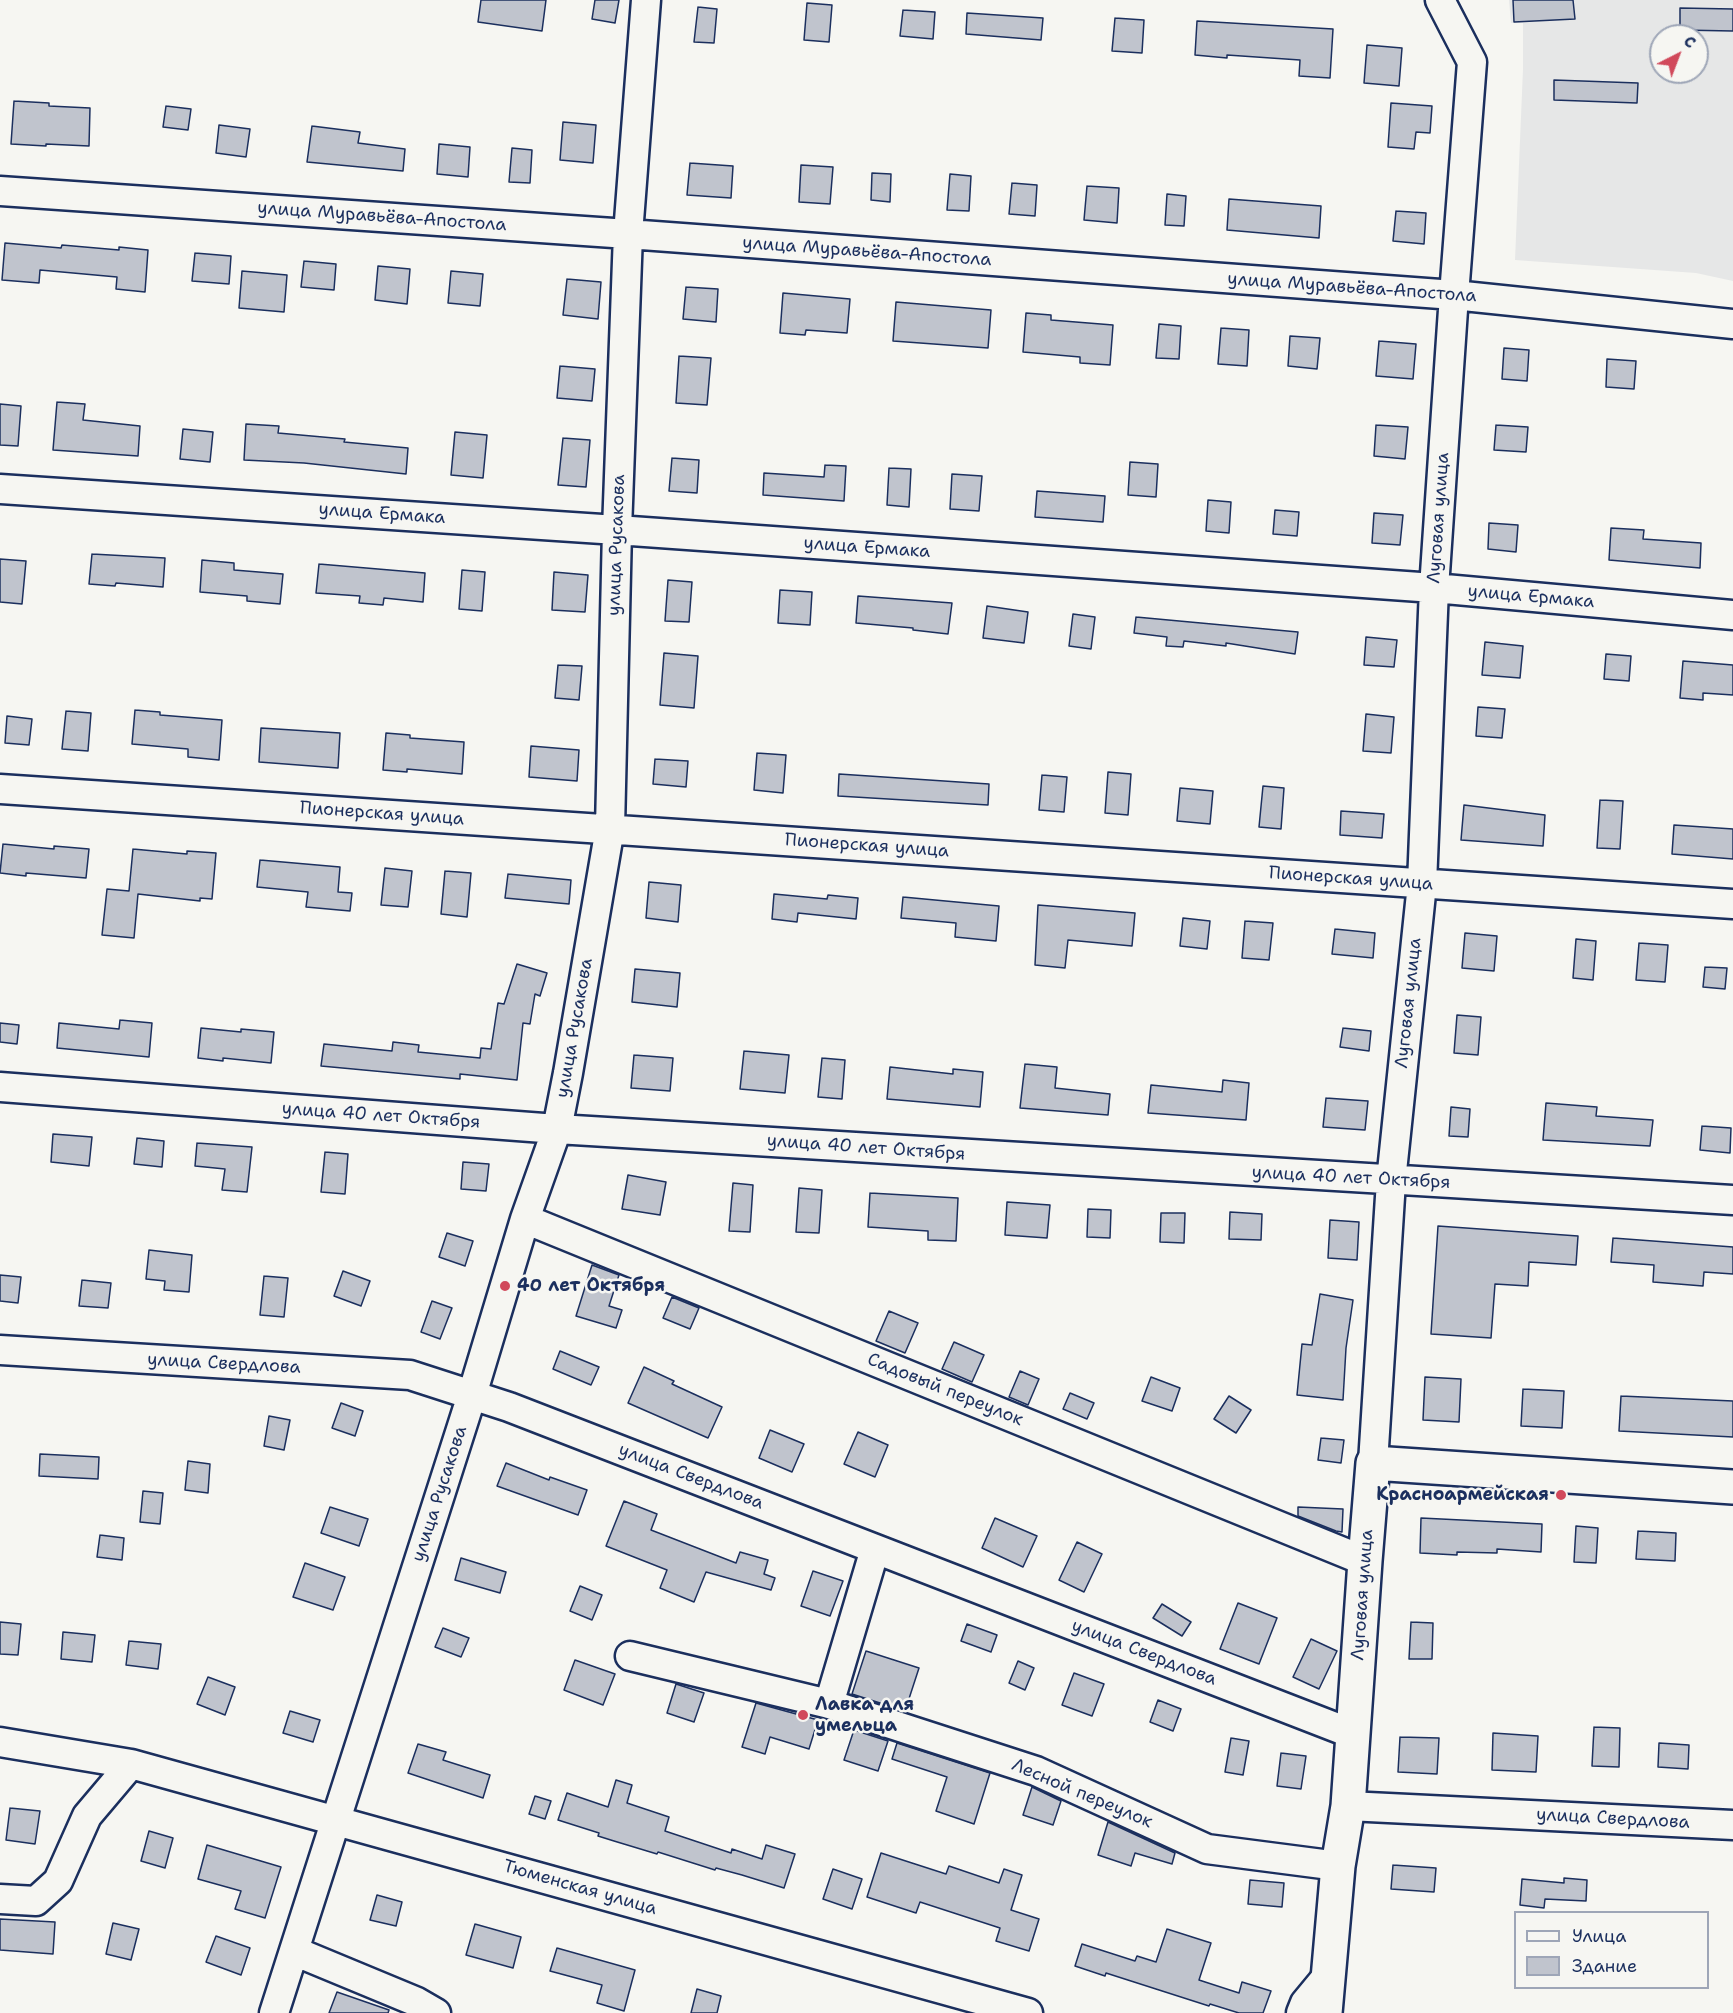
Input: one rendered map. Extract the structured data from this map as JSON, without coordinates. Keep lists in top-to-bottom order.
{
  "streets": {
    "main road": ["Луговая улица"],
    "street": [
      "улица Муравьёва-Апостола",
      "улица Ермака",
      "улица Русакова",
      "Пионерская улица",
      "улица 40 лет Октября",
      "улица Свердлова",
      "Садовый переулок",
      "Лесной переулок",
      "Тюменская улица"
    ]
  },
  "crossings": [
    ["улица Муравьёва-Апостола", "Луговая улица"],
    ["улица Муравьёва-Апостола", "улица Русакова"],
    ["улица Ермака", "Луговая улица"],
    ["улица Ермака", "улица Русакова"],
    ["Луговая улица", "Пионерская улица"],
    ["Луговая улица", "улица 40 лет Октября"],
    ["Луговая улица", "улица Свердлова"],
    ["Луговая улица", "Садовый переулок"],
    ["Луговая улица", "Лесной переулок"],
    ["улица Русакова", "Пионерская улица"],
    ["улица Русакова", "улица 40 лет Октября"],
    ["улица Русакова", "улица Свердлова"],
    ["улица Русакова", "Садовый переулок"],
    ["улица Русакова", "Тюменская улица"]
  ],
  "places": ["40 лет Октября", "Красноармейская", "Лавка для умельца"],
  "legend": ["Улица", "Здание"],
  "north": "top right"
}
